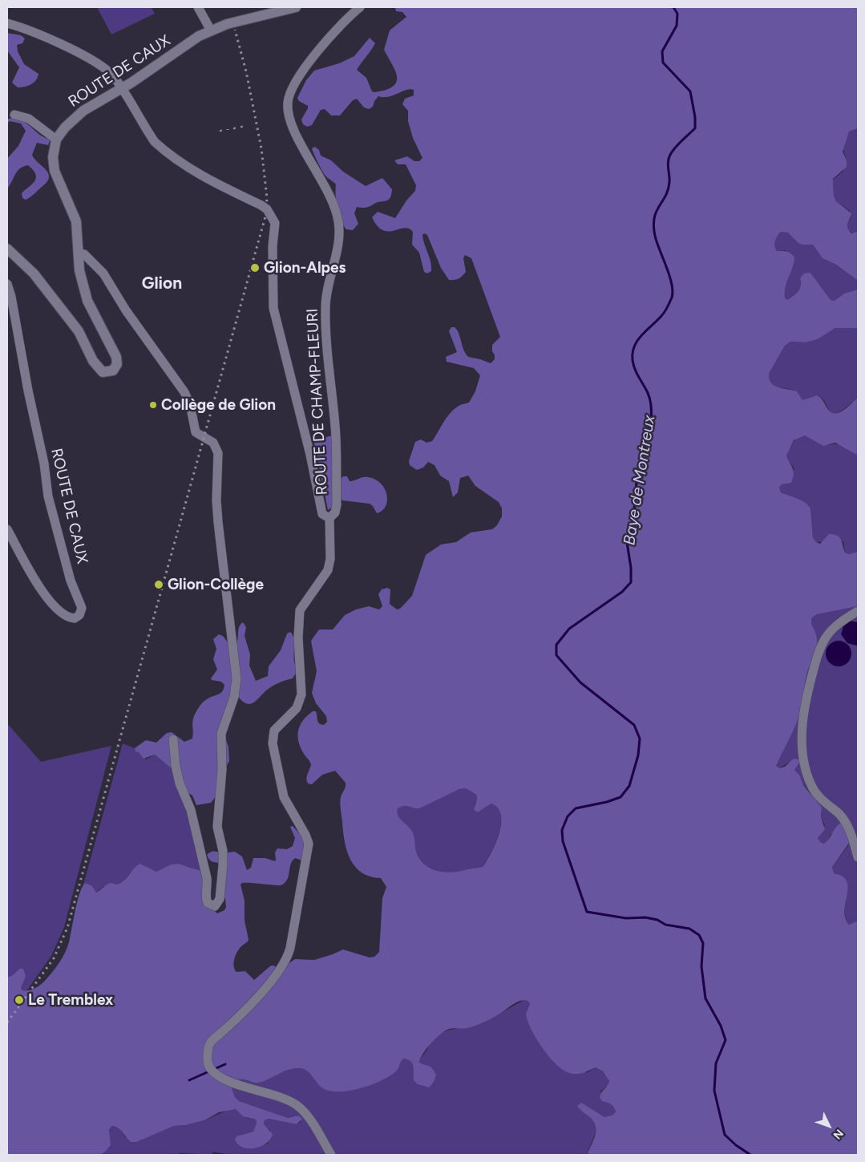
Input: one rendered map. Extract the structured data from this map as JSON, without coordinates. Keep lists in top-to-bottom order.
{
  "streets": {
    "street": ["ROUTE DE CAUX", "ROUTE DE CHAMP-FLEURI"]
  },
  "districts": ["Glion"],
  "water": ["Baye de Montreux"],
  "places": [
    "Glion-Alpes",
    "Collège de Glion",
    "Glion-Collège",
    "Le Tremblex"
  ],
  "north": "bottom right"
}
